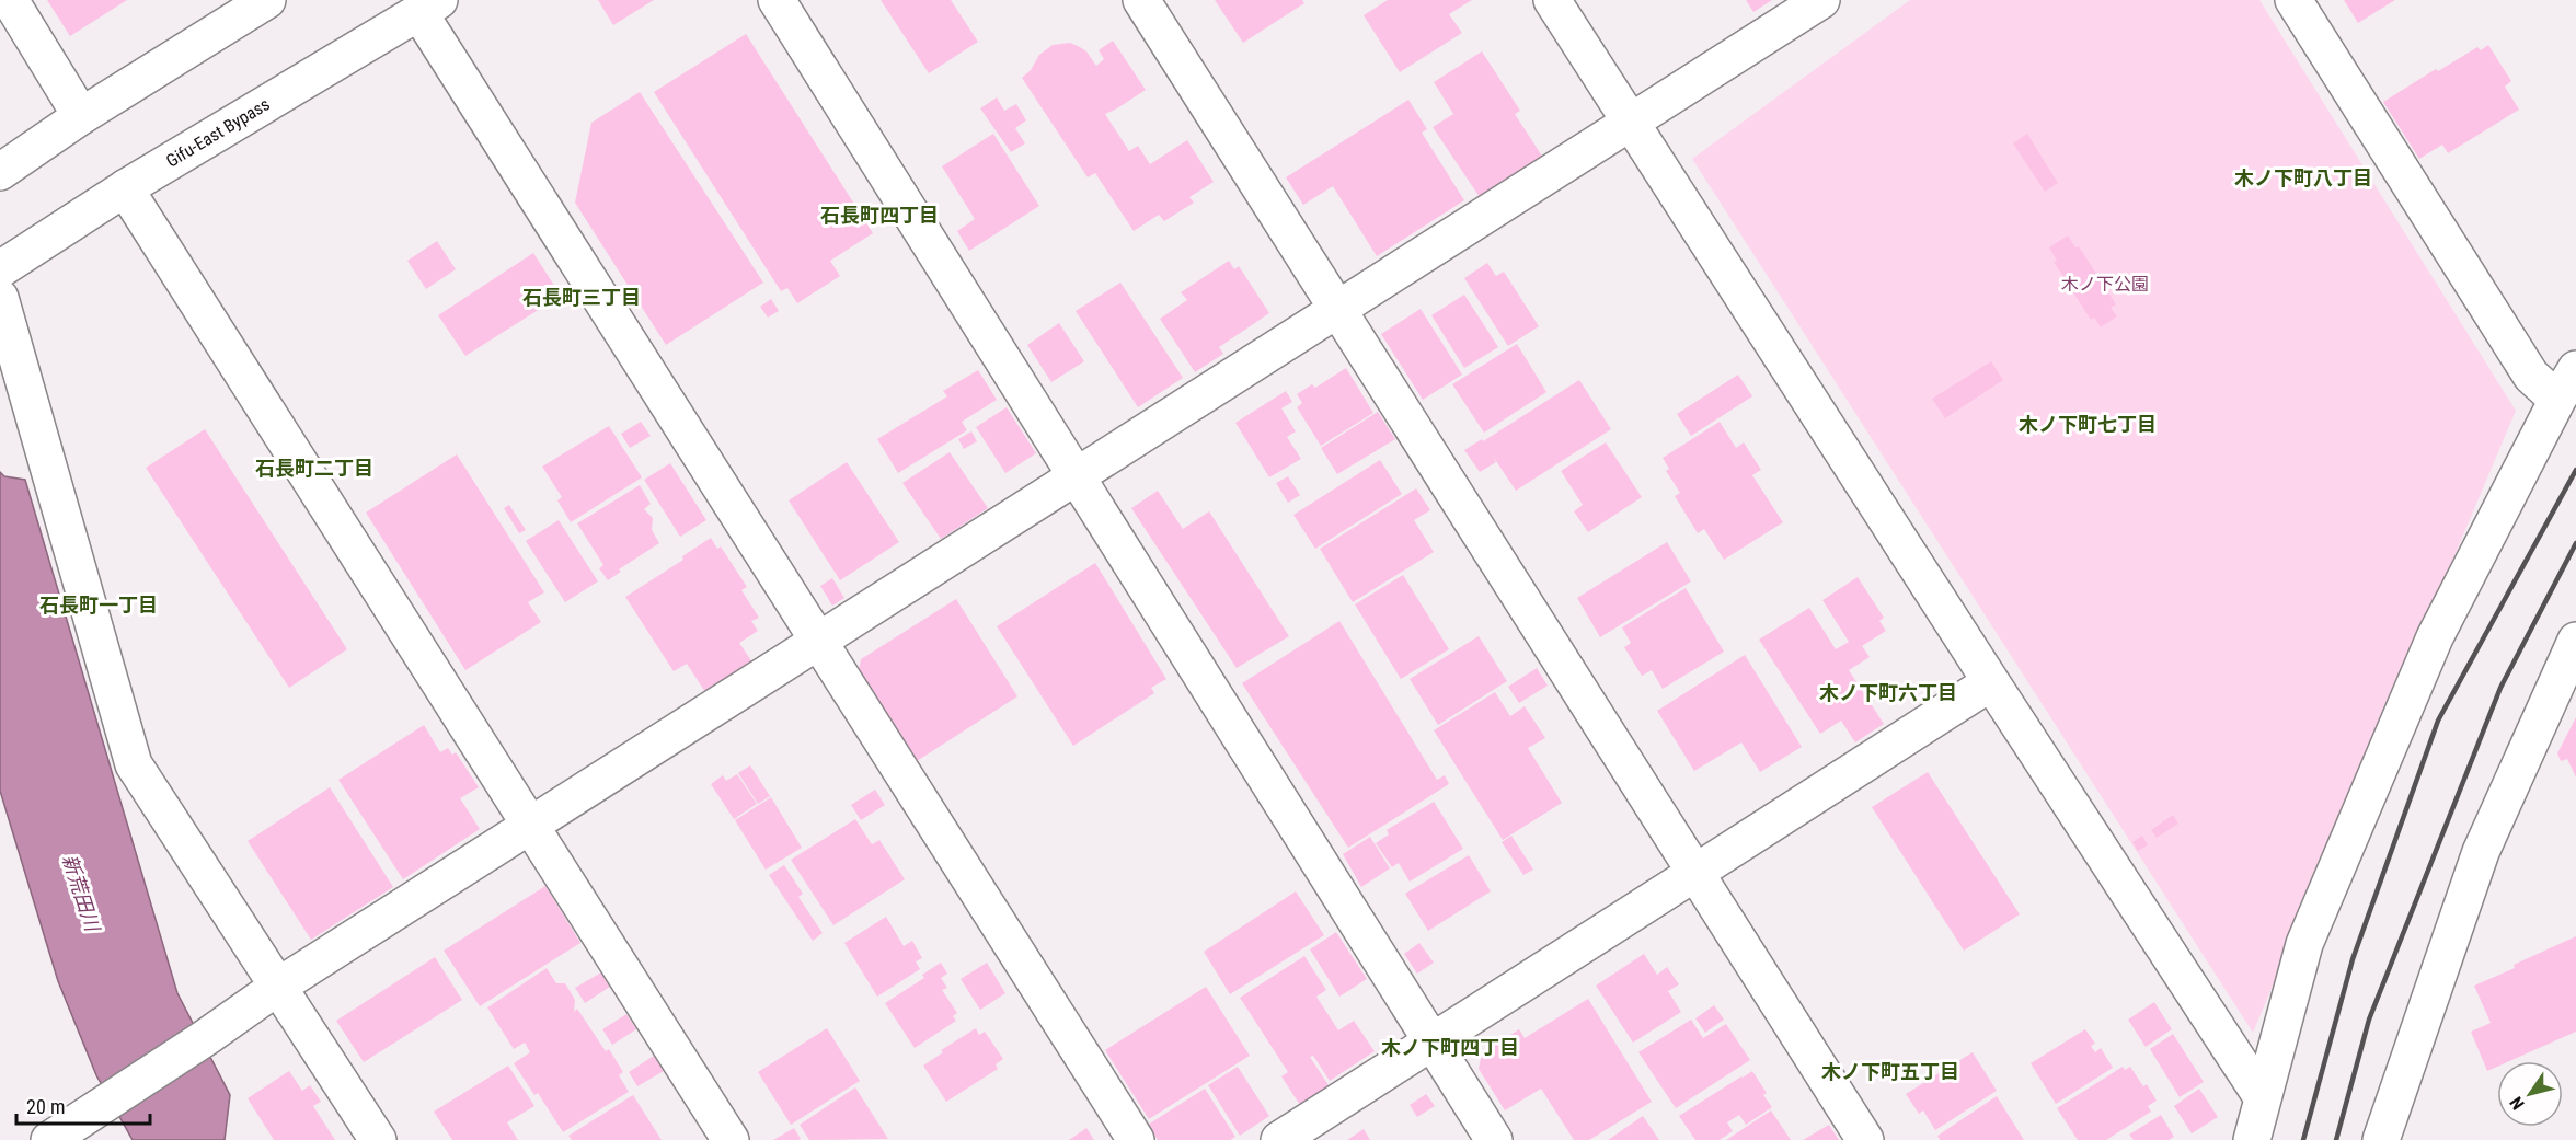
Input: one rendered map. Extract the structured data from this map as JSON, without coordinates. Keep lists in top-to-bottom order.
{
  "streets": {
    "main road": ["Gifu-East Bypass"]
  },
  "districts": [
    "木ノ下町八丁目",
    "石長町四丁目",
    "石長町三丁目",
    "木ノ下町七丁目",
    "石長町二丁目",
    "石長町一丁目",
    "木ノ下町六丁目",
    "木ノ下町四丁目",
    "木ノ下町五丁目"
  ],
  "water": ["新荒田川"],
  "parks": ["木ノ下公園"],
  "scale_bar": "20 m",
  "north": "bottom left"
}
